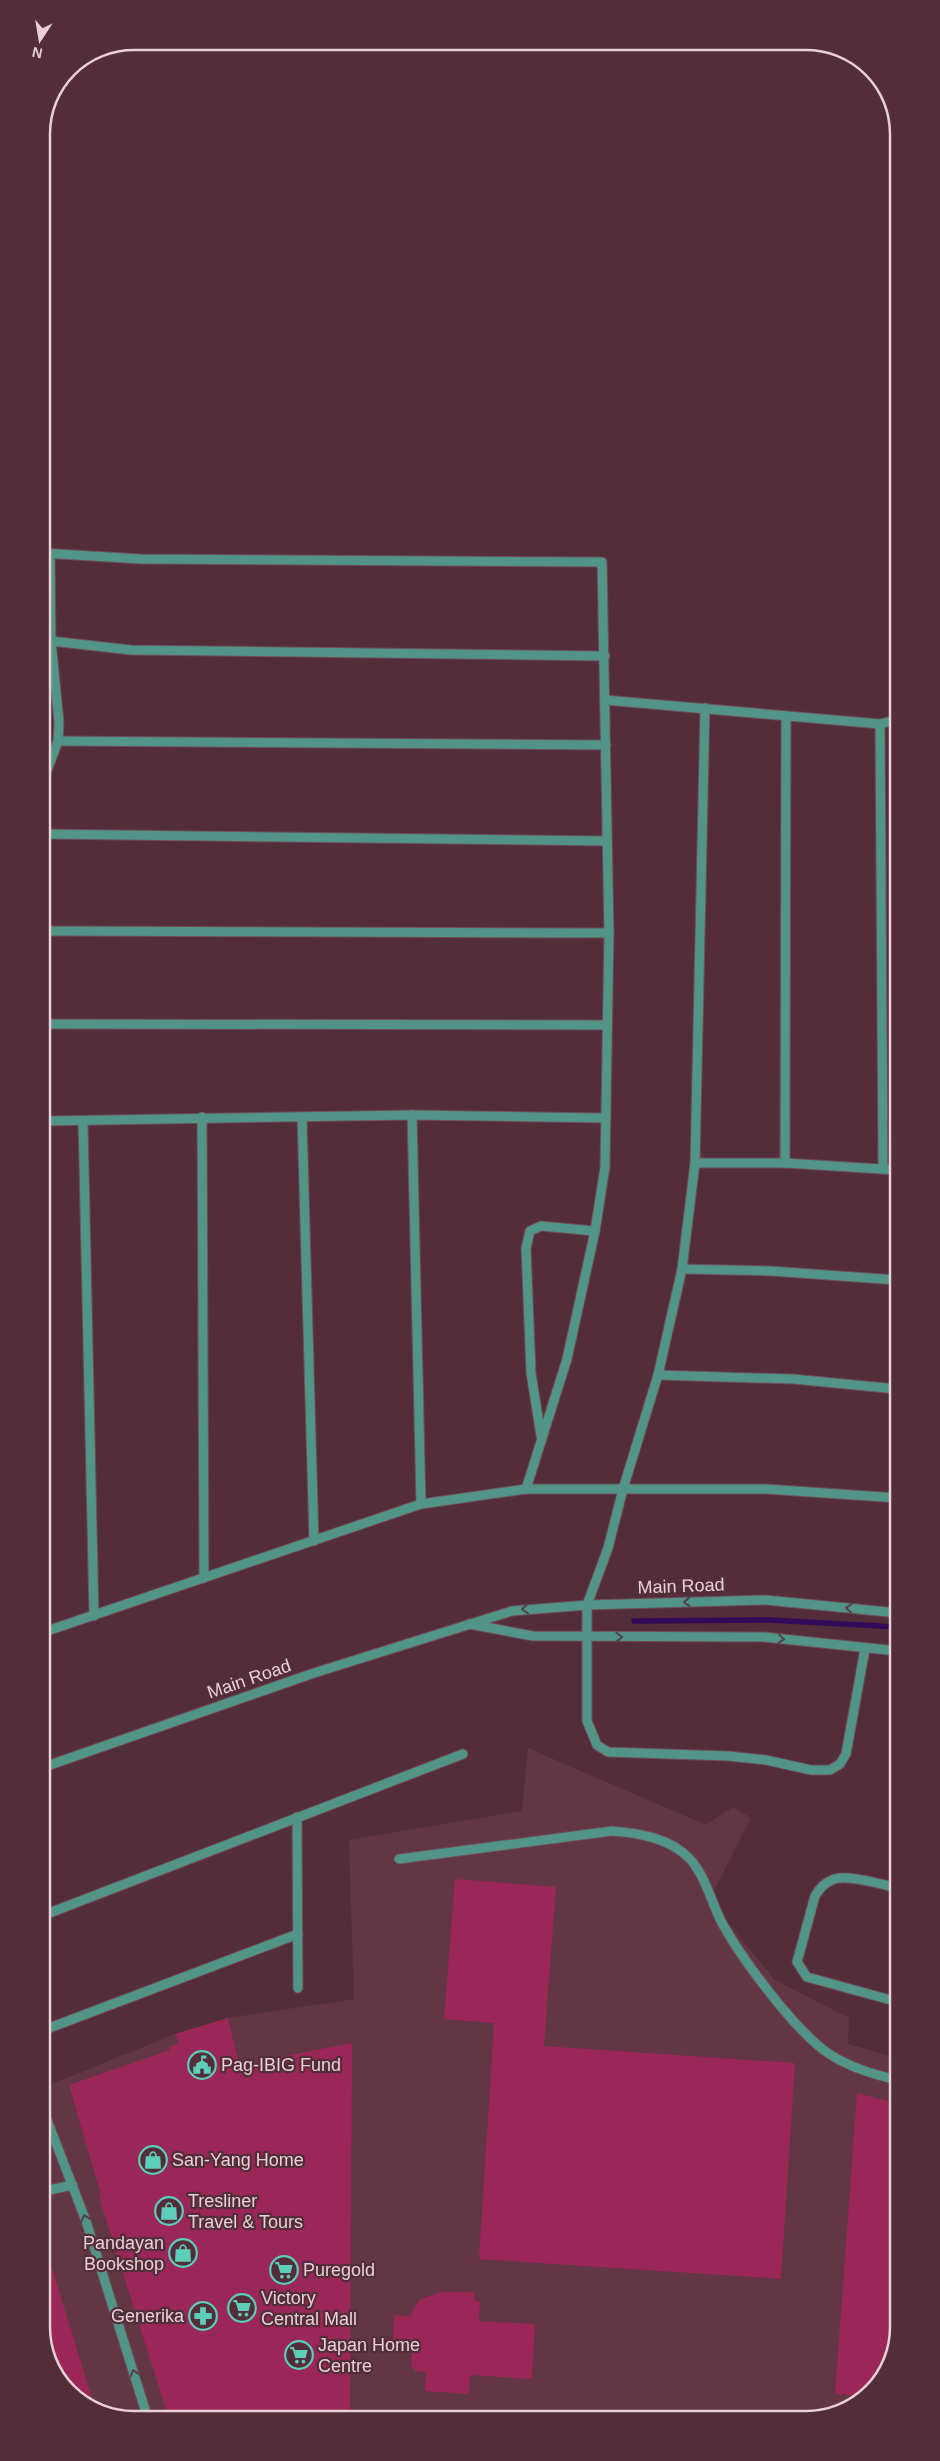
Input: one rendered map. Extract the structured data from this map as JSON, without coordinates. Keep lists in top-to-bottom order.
{
  "streets": {
    "street": ["Main Road"]
  },
  "places": {
    "public building": ["Pag-IBIG Fund"],
    "shop": ["San-Yang Home", "Tresliner Travel & Tours", "Pandayan Bookshop"],
    "supermarket": ["Puregold", "Victory Central Mall", "Japan Home Centre"],
    "pharmacy": ["Generika"]
  },
  "north": "bottom"
}
